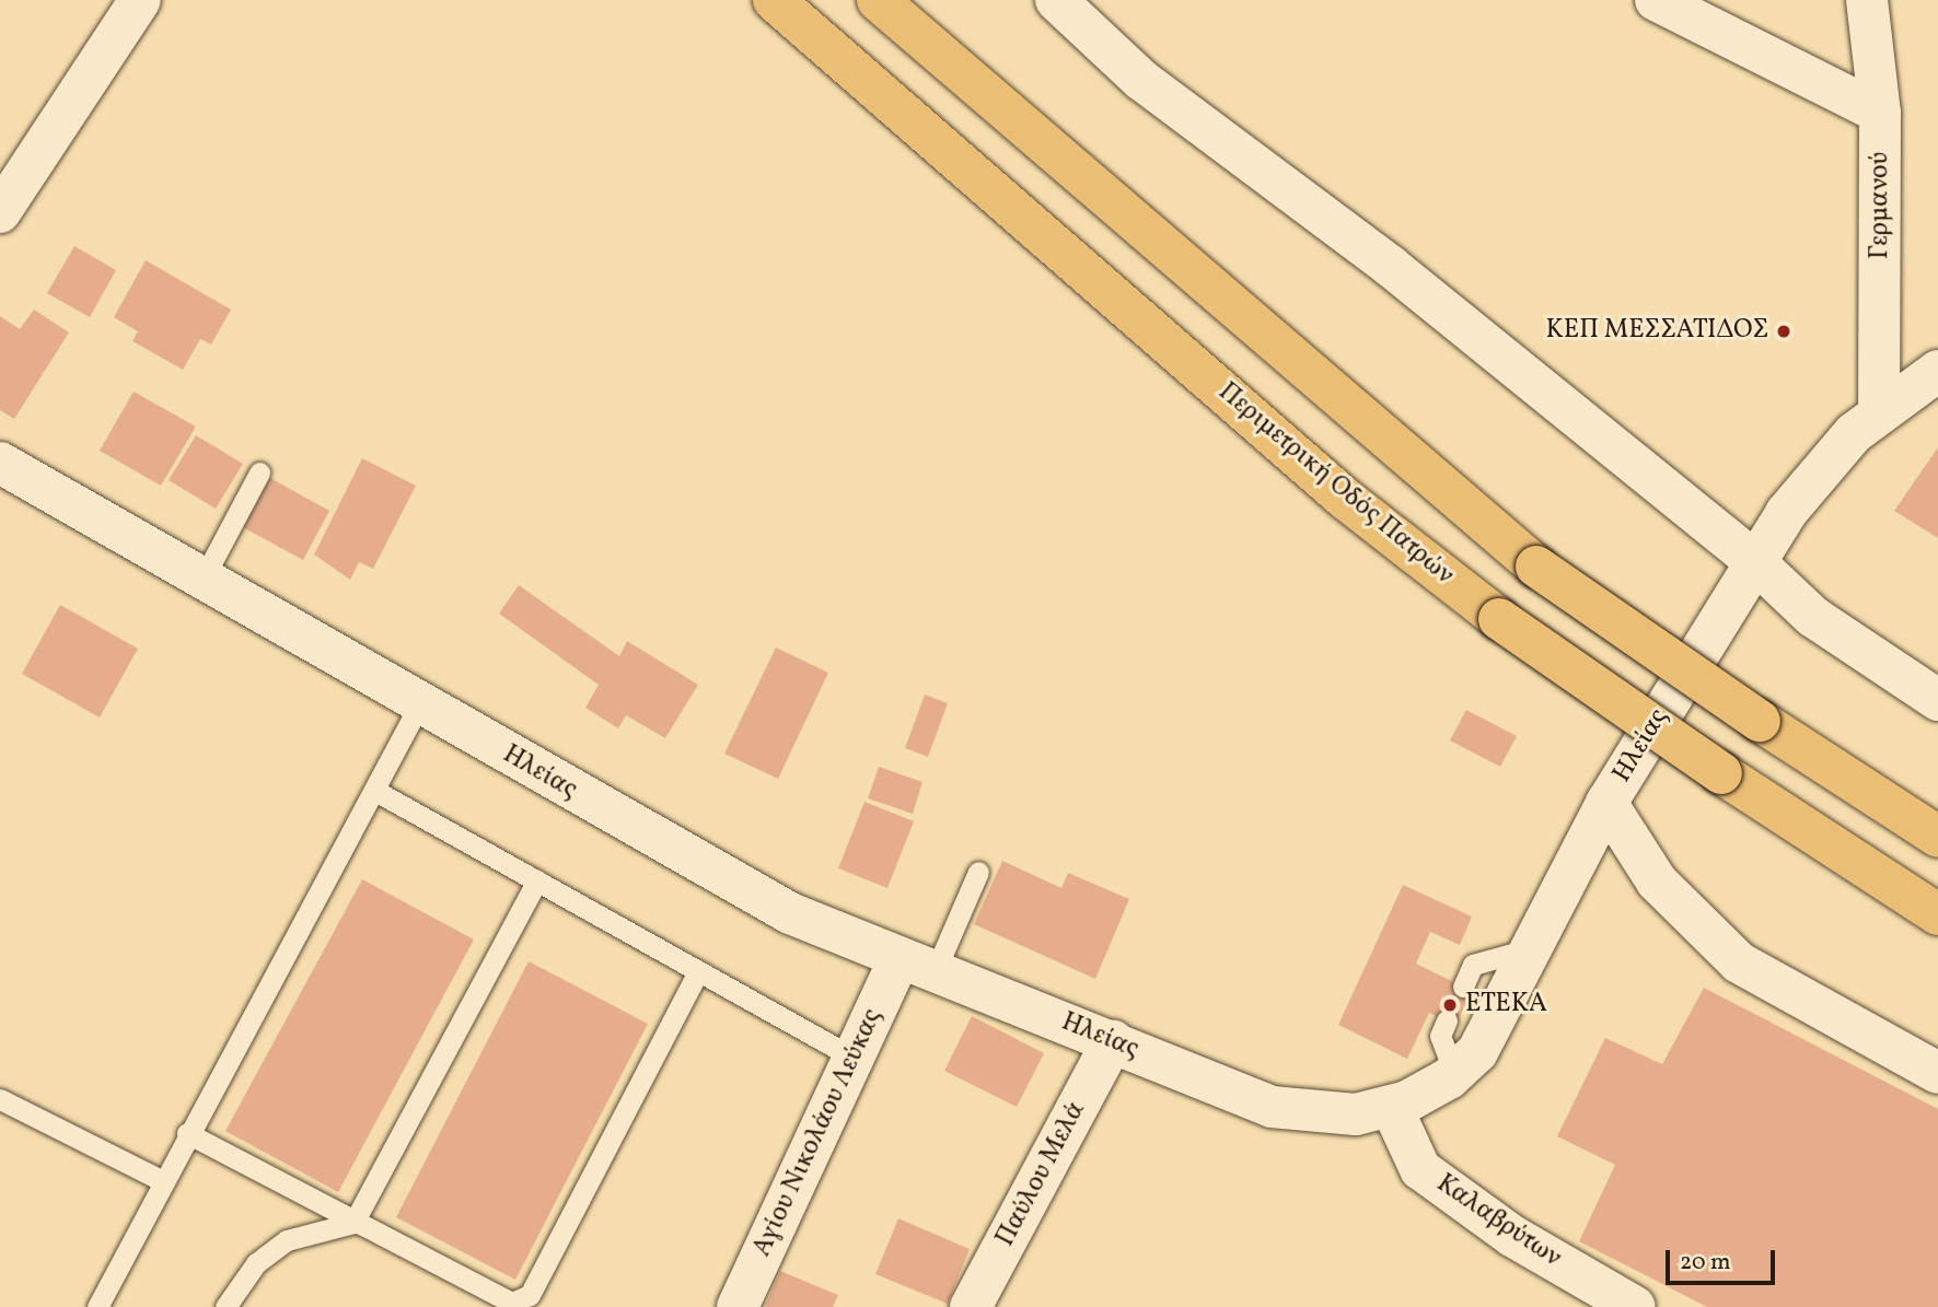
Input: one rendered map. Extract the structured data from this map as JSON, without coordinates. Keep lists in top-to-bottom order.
{
  "streets": {
    "highway": ["Περιμετρική Οδός Πατρών"],
    "street": [
      "Γερμανού",
      "Ηλείας",
      "Αγίου Νικολάου Λεύκας",
      "Παύλου Μελά",
      "Καλαβρύτων"
    ]
  },
  "crossings": [
    ["Γερμανού", "Ηλείας"],
    ["Ηλείας", "Αγίου Νικολάου Λεύκας"],
    ["Ηλείας", "Παύλου Μελά"],
    ["Ηλείας", "Καλαβρύτων"]
  ],
  "places": ["ΚΕΠ ΜΕΣΣΑΤΙΔΟΣ", "ΕΤΕΚΑ"],
  "scale_bar": "20 m"
}
